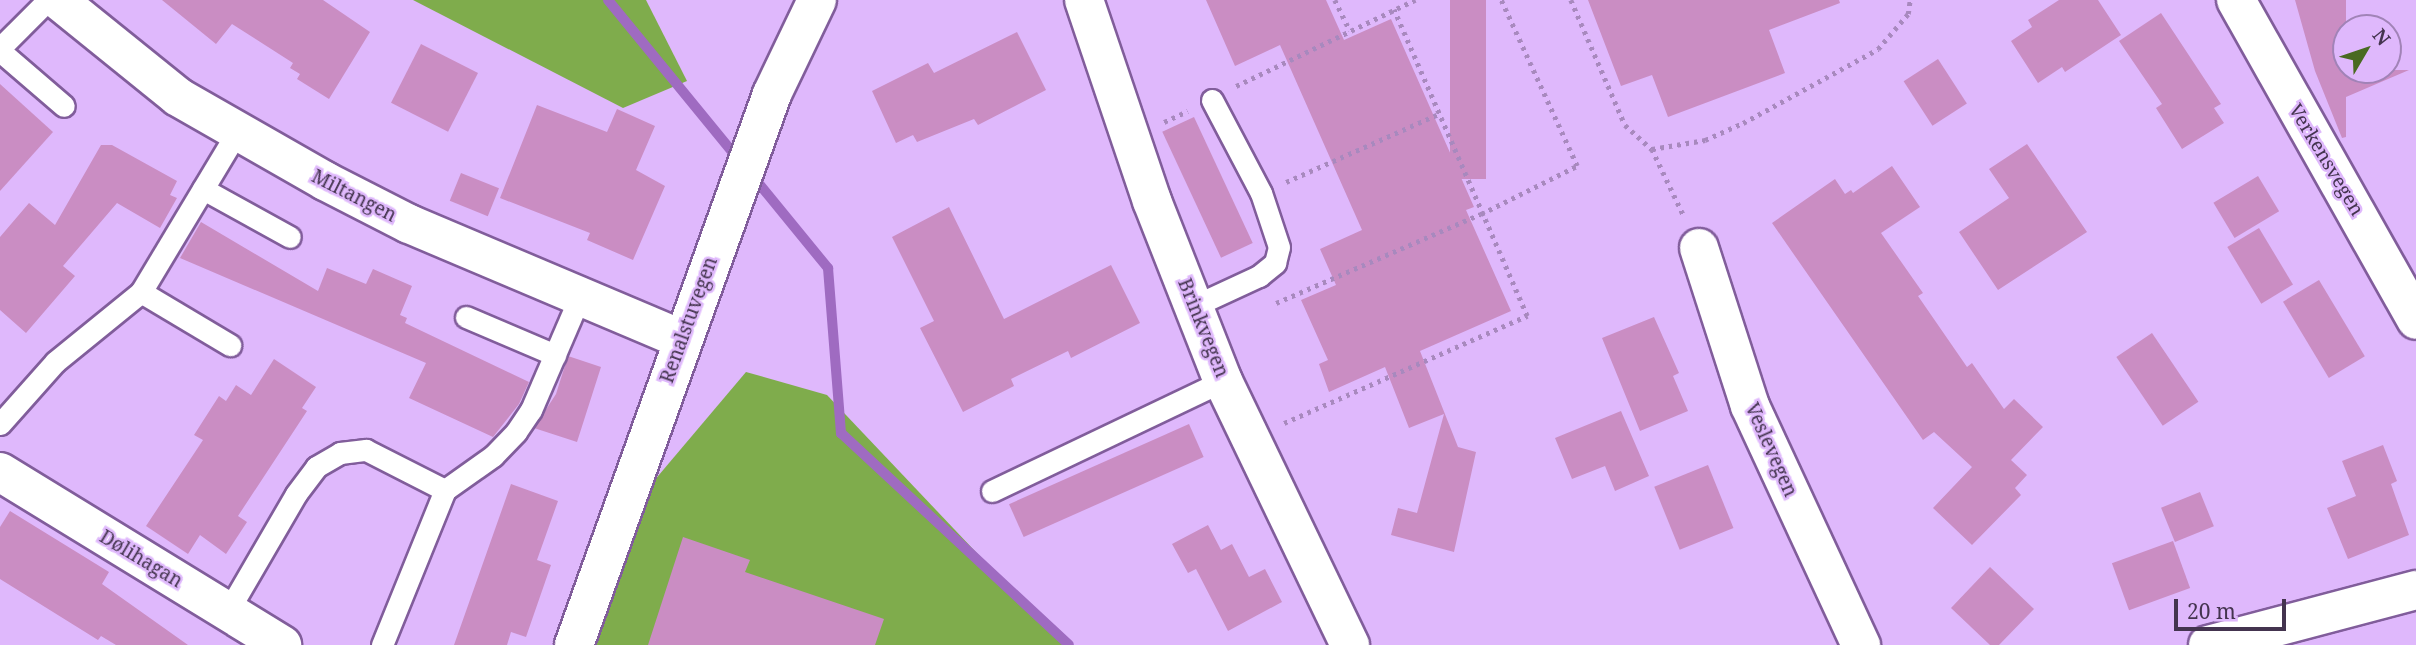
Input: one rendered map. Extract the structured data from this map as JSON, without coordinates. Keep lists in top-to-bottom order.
{
  "streets": {
    "street": [
      "Verkensvegen",
      "Miltangen",
      "Renalstuvegen",
      "Brinkvegen",
      "Veslevegen",
      "Dølihagan"
    ]
  },
  "crossings": [
    ["Miltangen", "Renalstuvegen"]
  ],
  "scale_bar": "20 m",
  "north": "top right"
}
